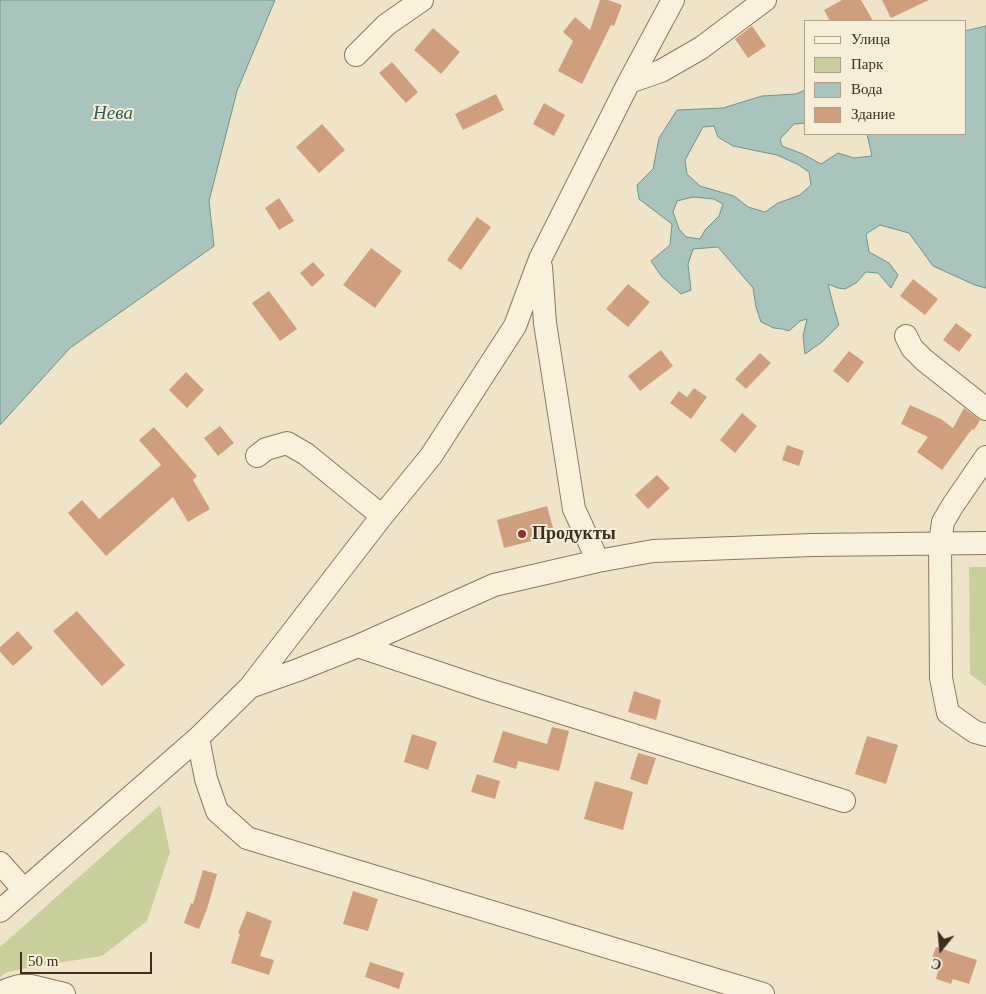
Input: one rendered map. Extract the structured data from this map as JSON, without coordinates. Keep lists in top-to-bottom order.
{
  "water": ["Нева"],
  "places": ["Продукты"],
  "legend": [
    "Улица",
    "Парк",
    "Вода",
    "Здание"
  ],
  "scale_bar": "50 m",
  "north": "bottom"
}
